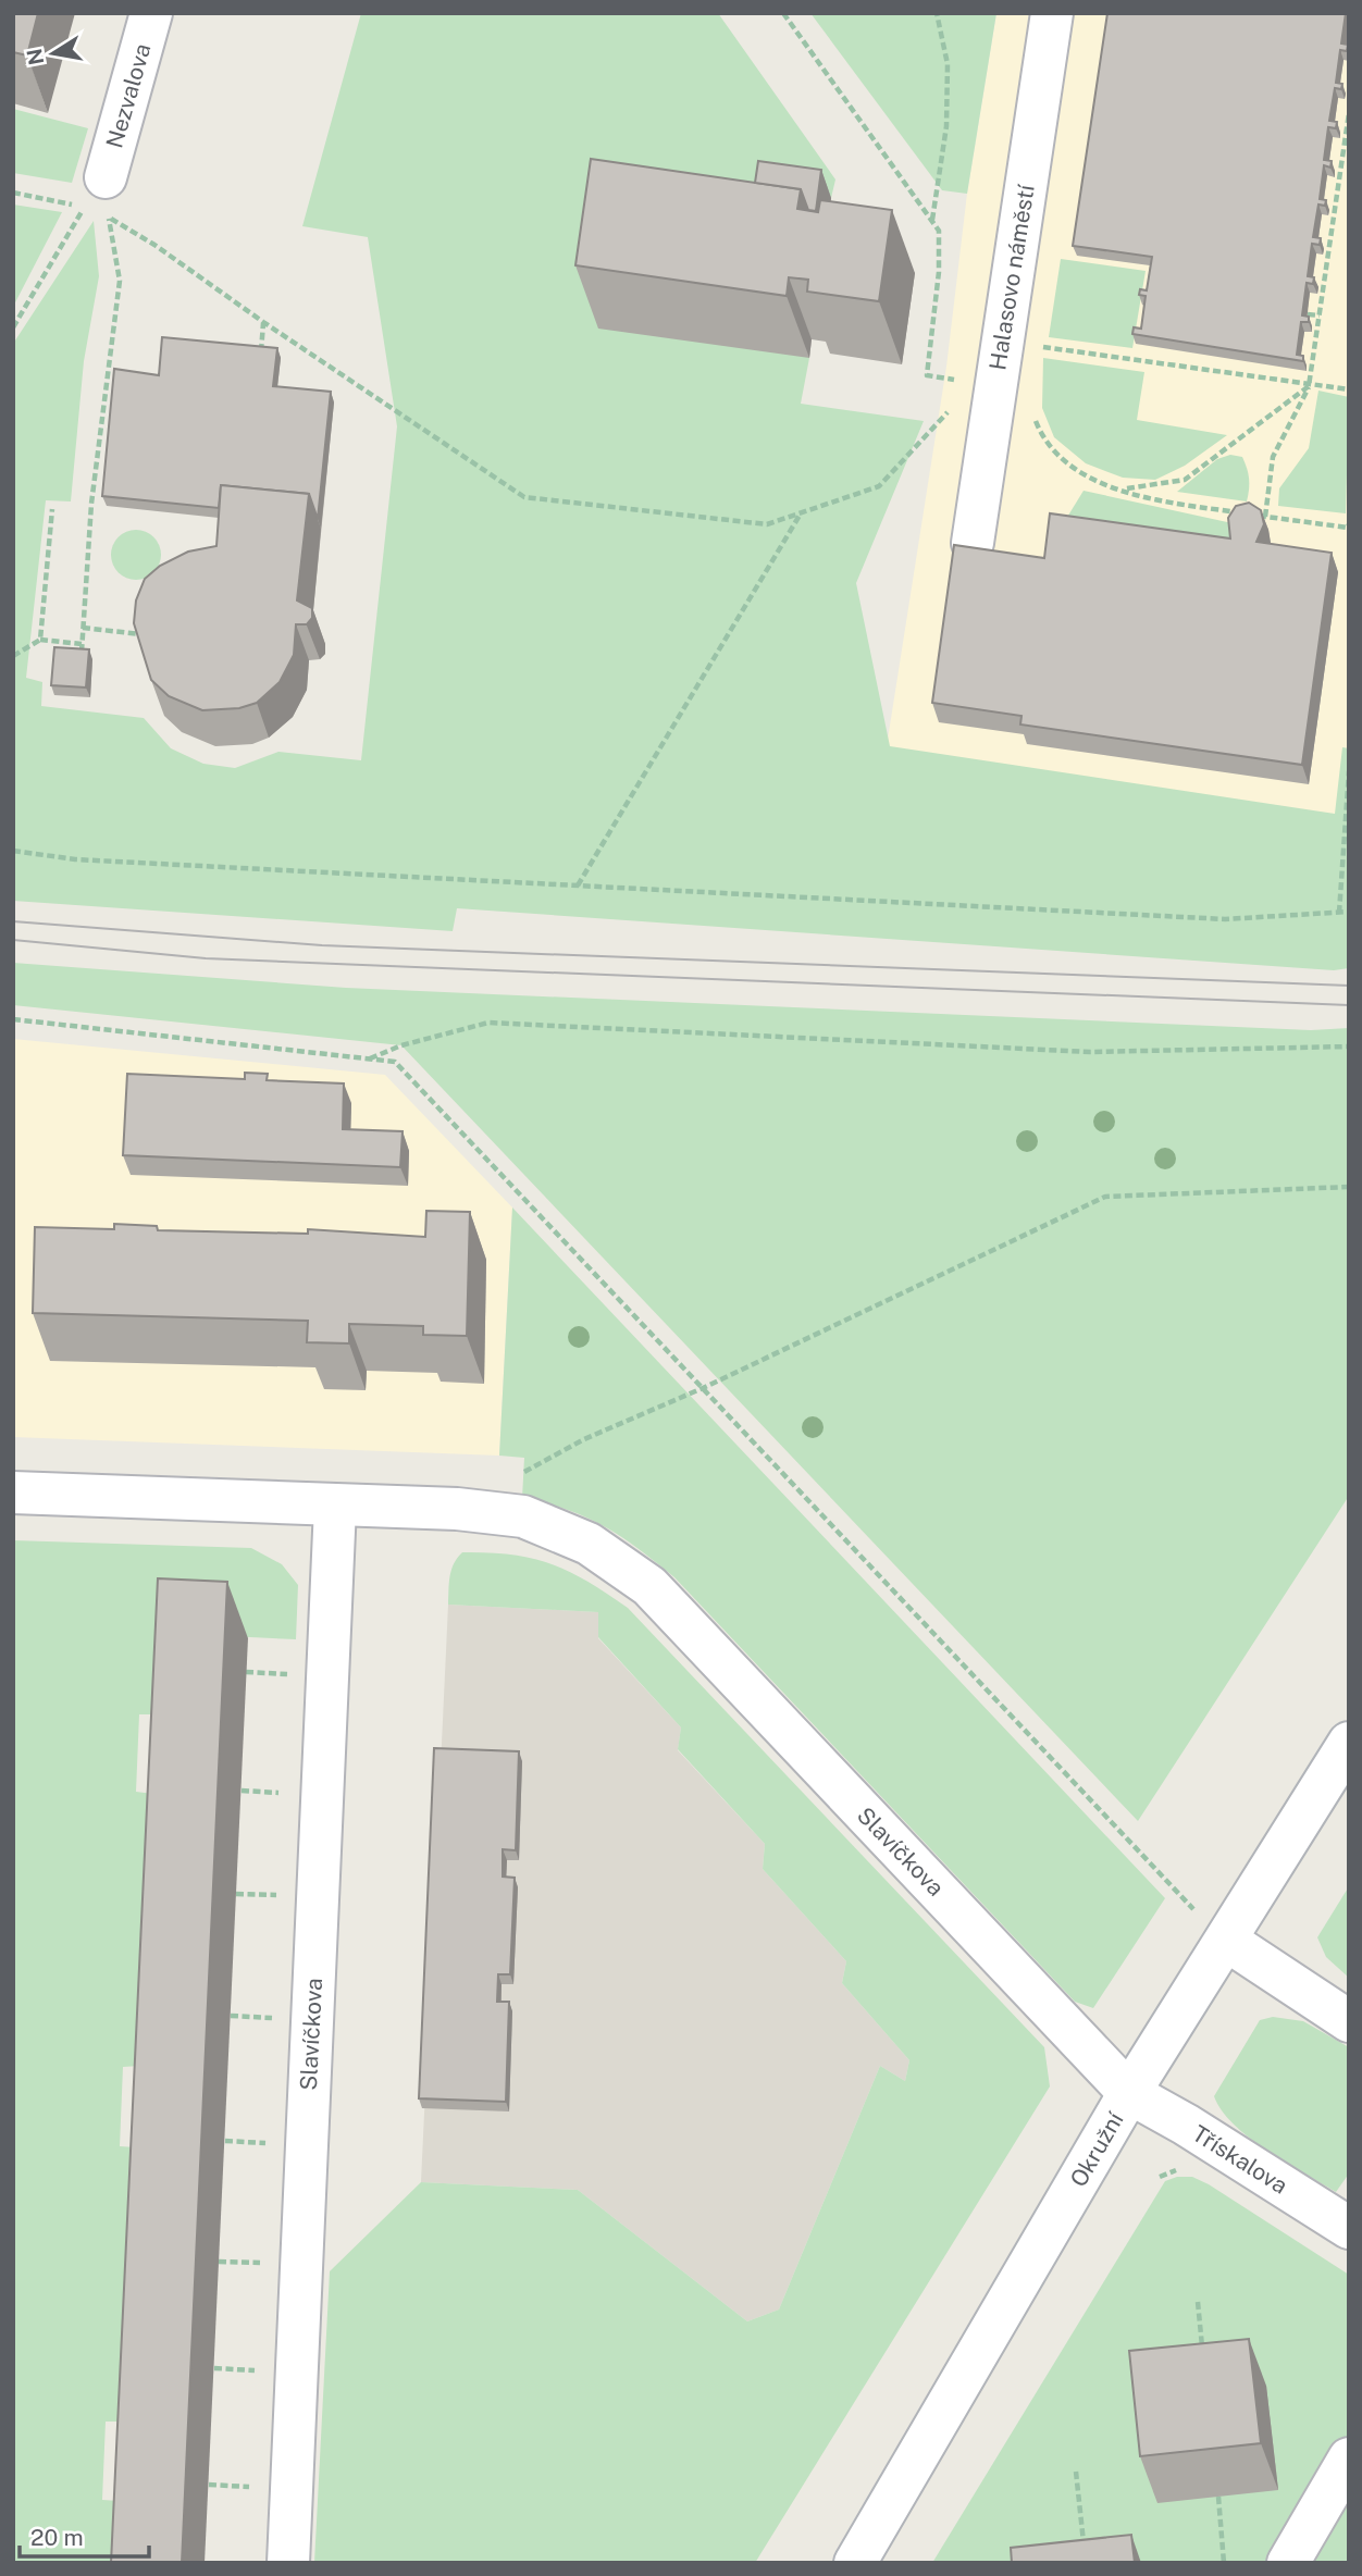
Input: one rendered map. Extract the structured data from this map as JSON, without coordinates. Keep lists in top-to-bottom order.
{
  "streets": {
    "street": [
      "Nezvalova",
      "Halasovo náměstí",
      "Slavíčkova",
      "Okružní",
      "Třískalova"
    ]
  },
  "crossings": [
    ["Slavíčkova", "Okružní"],
    ["Slavíčkova", "Třískalova"],
    ["Okružní", "Třískalova"]
  ],
  "scale_bar": "20 m",
  "north": "left"
}
